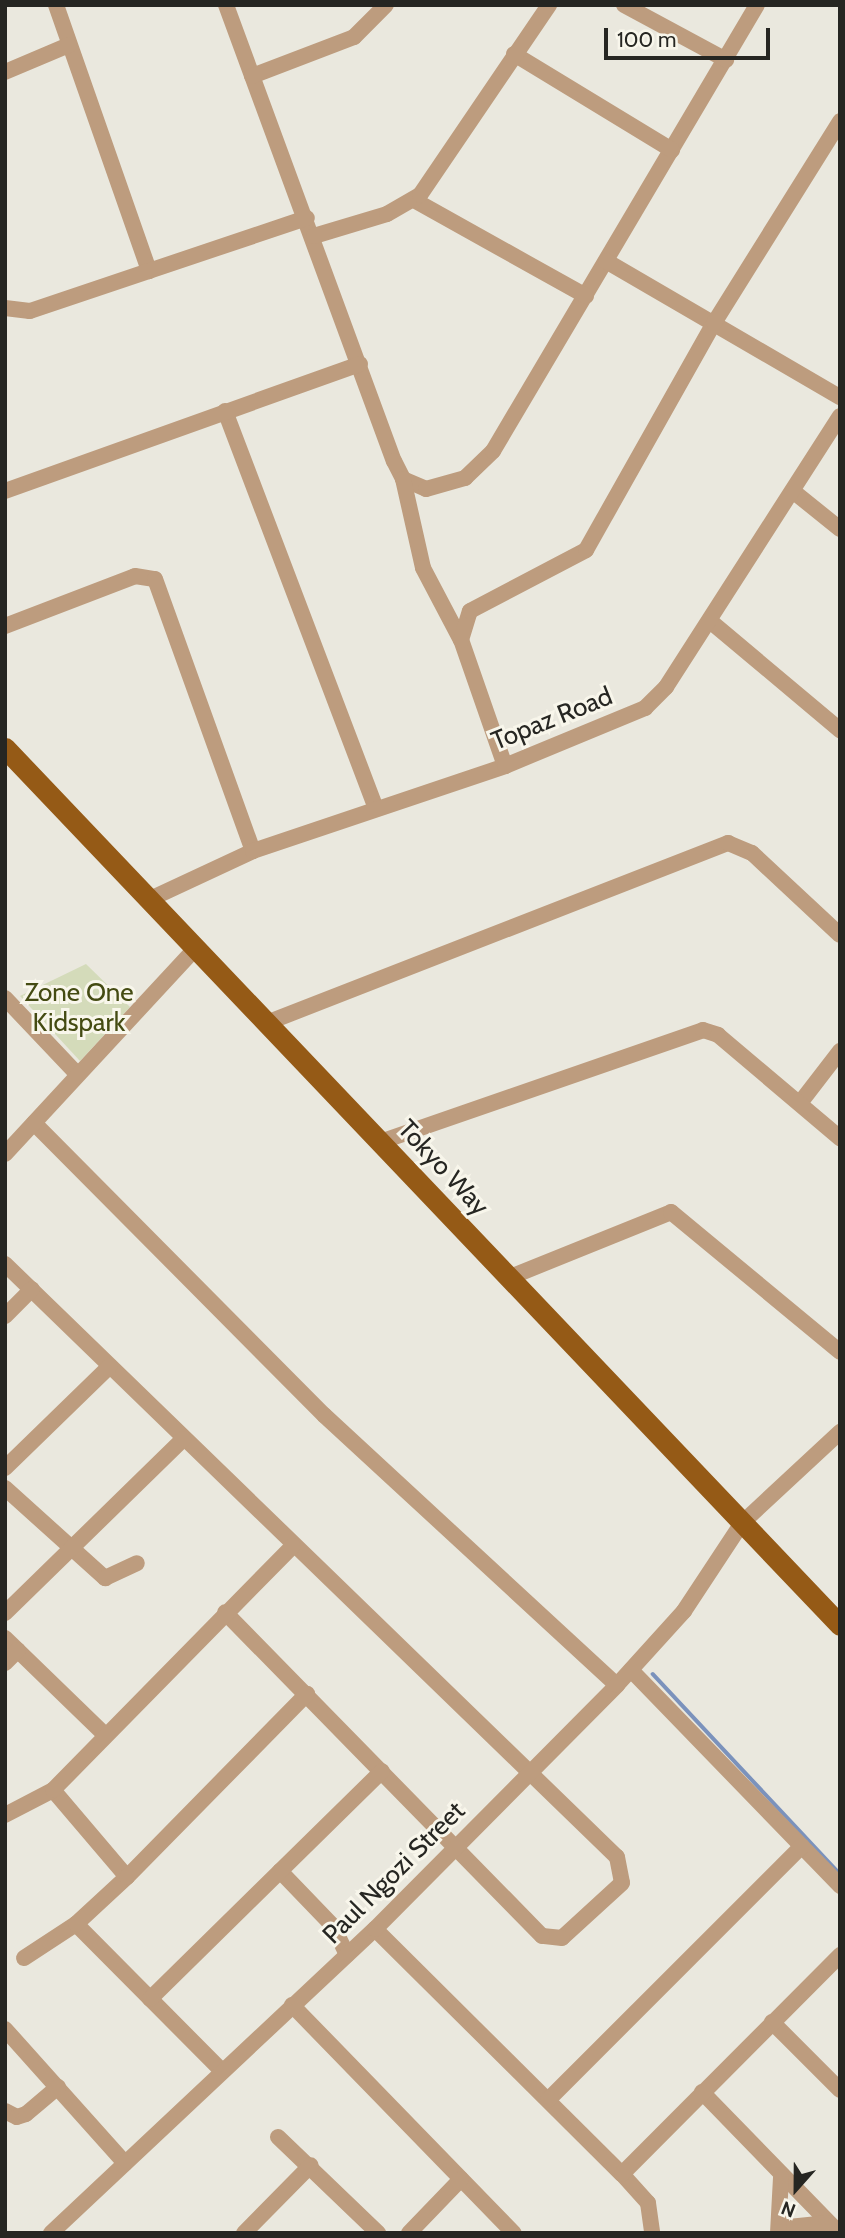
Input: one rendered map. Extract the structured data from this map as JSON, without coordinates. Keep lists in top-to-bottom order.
{
  "streets": {
    "main road": ["Tokyo Way"],
    "street": ["Topaz Road", "Paul Ngozi Street"]
  },
  "crossings": [
    ["Topaz Road", "Tokyo Way"],
    ["Tokyo Way", "Paul Ngozi Street"]
  ],
  "parks": ["Zone One Kidspark"],
  "scale_bar": "100 m",
  "north": "bottom"
}
